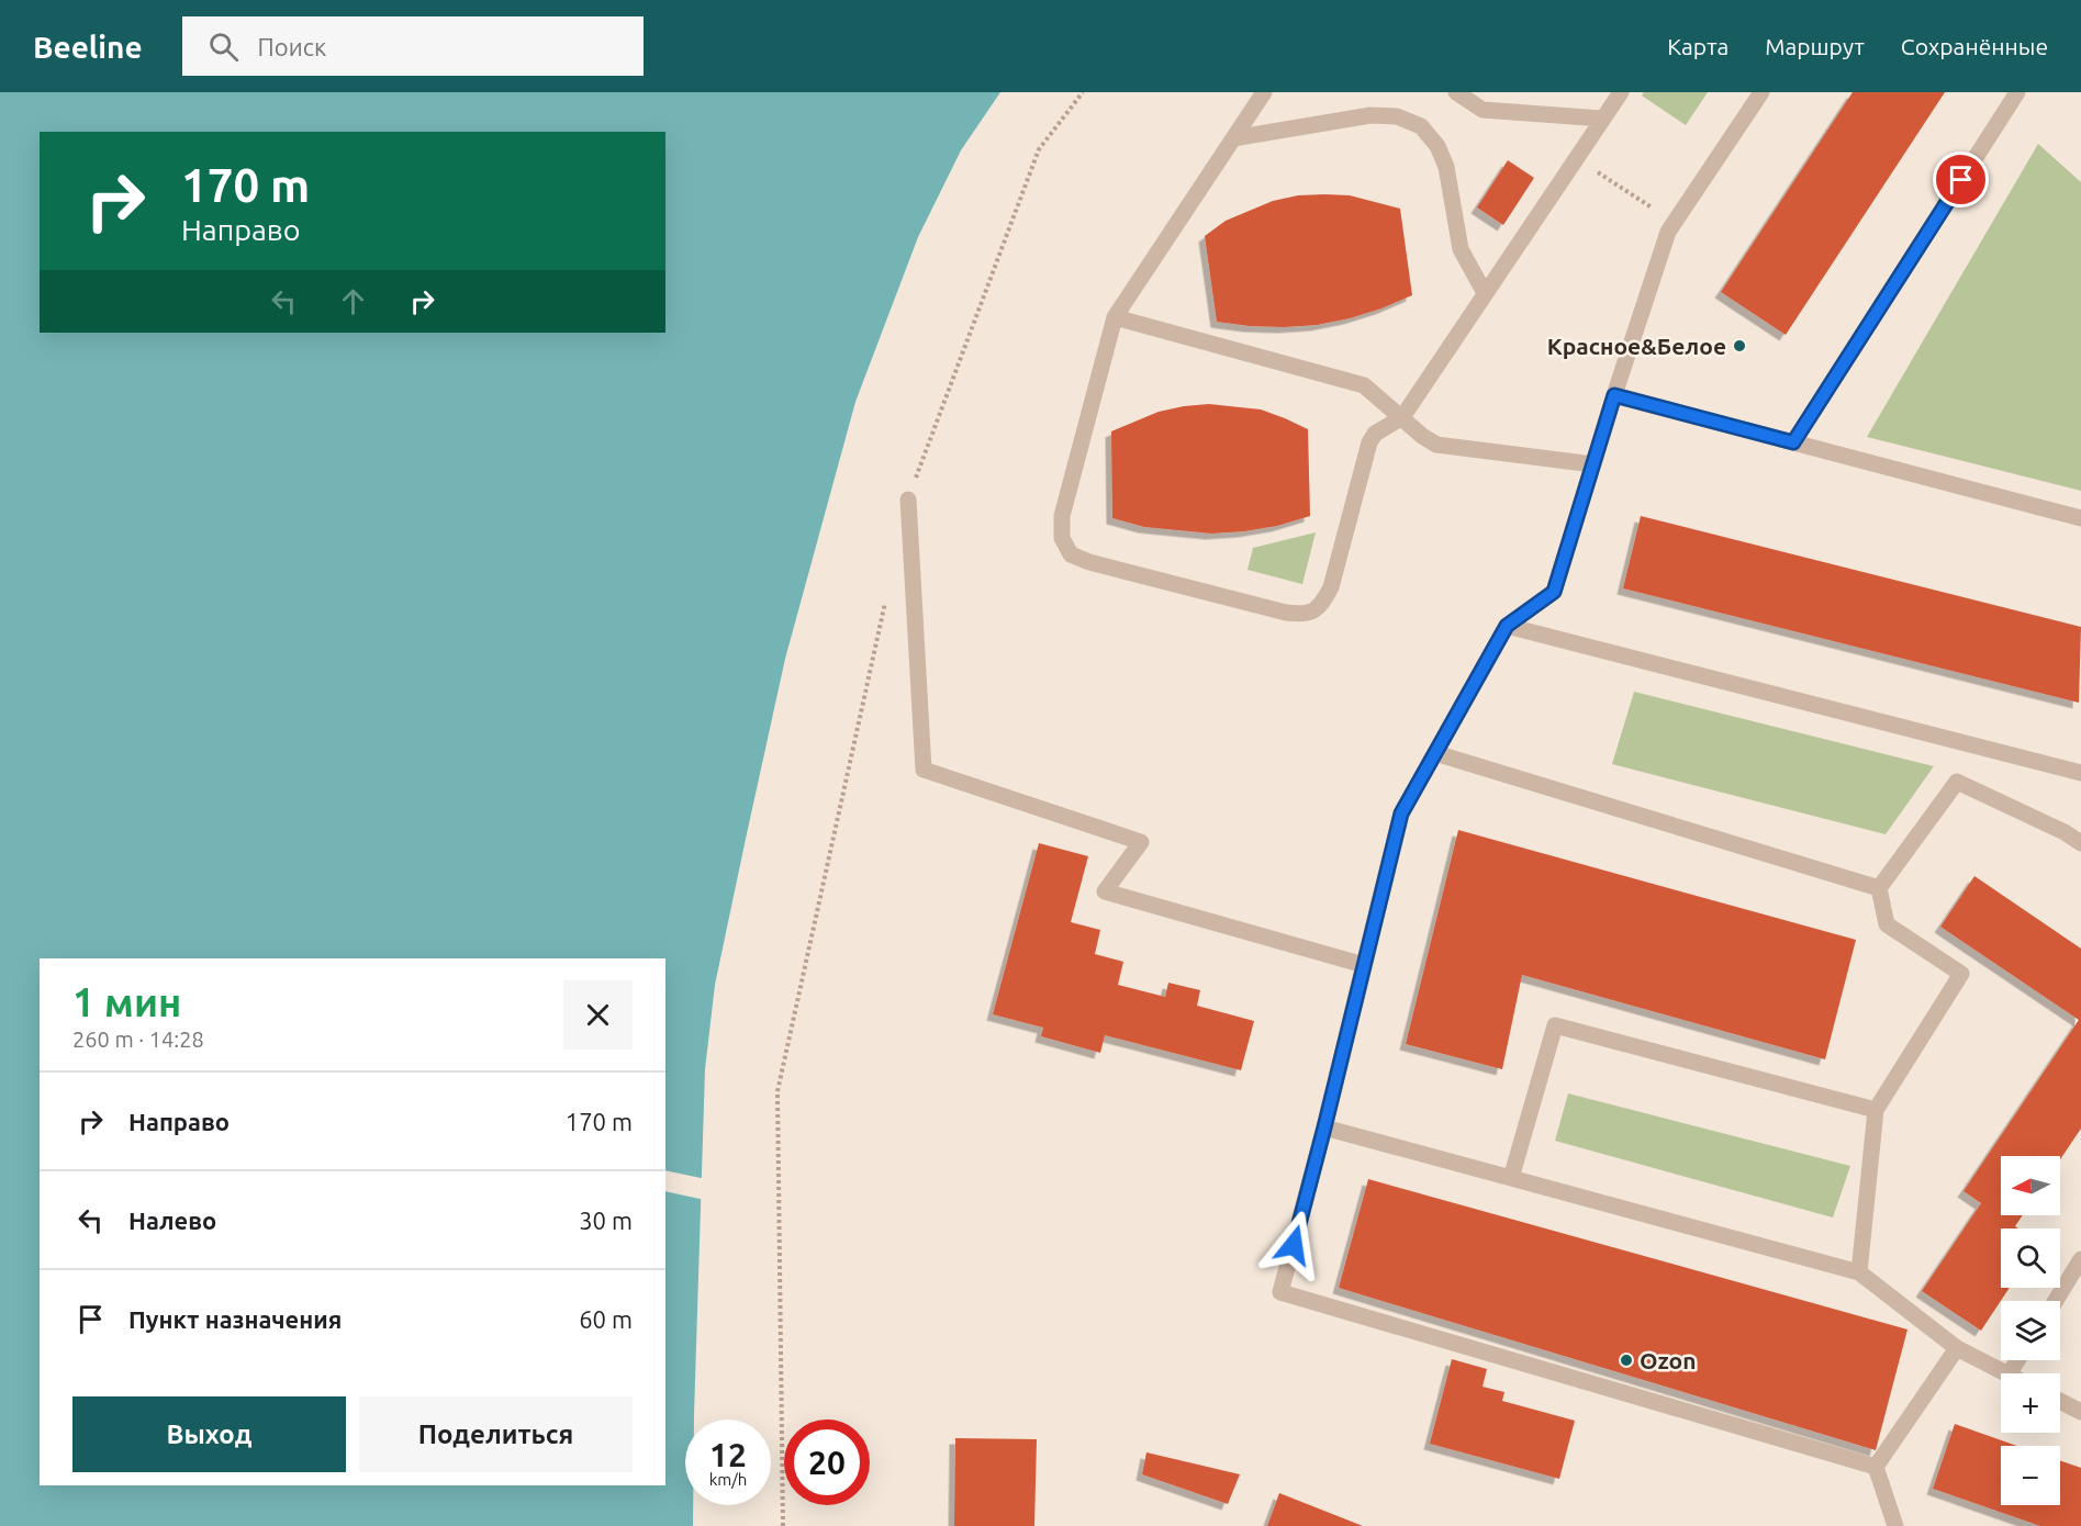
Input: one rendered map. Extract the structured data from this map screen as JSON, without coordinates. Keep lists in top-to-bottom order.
{
  "places": ["Красное&Белое", "Ozon"],
  "north": "left",
  "page": {
    "header": "Beeline",
    "search": "Поиск",
    "nav": ["Карта", "Маршрут", "Сохранённые"],
    "turn": ["170 m", "Направо"],
    "heading": ["1 мин", "260 m · 14:28"],
    "list": [
      {
        "name": "Направо",
        "value": "170 m"
      },
      {
        "name": "Налево",
        "value": "30 m"
      },
      {
        "name": "Пункт назначения",
        "value": "60 m"
      }
    ],
    "map_buttons": ["+", "−"],
    "buttons": ["Выход", "Поделиться"],
    "speed": "12 km/h",
    "limit": "20"
  }
}
